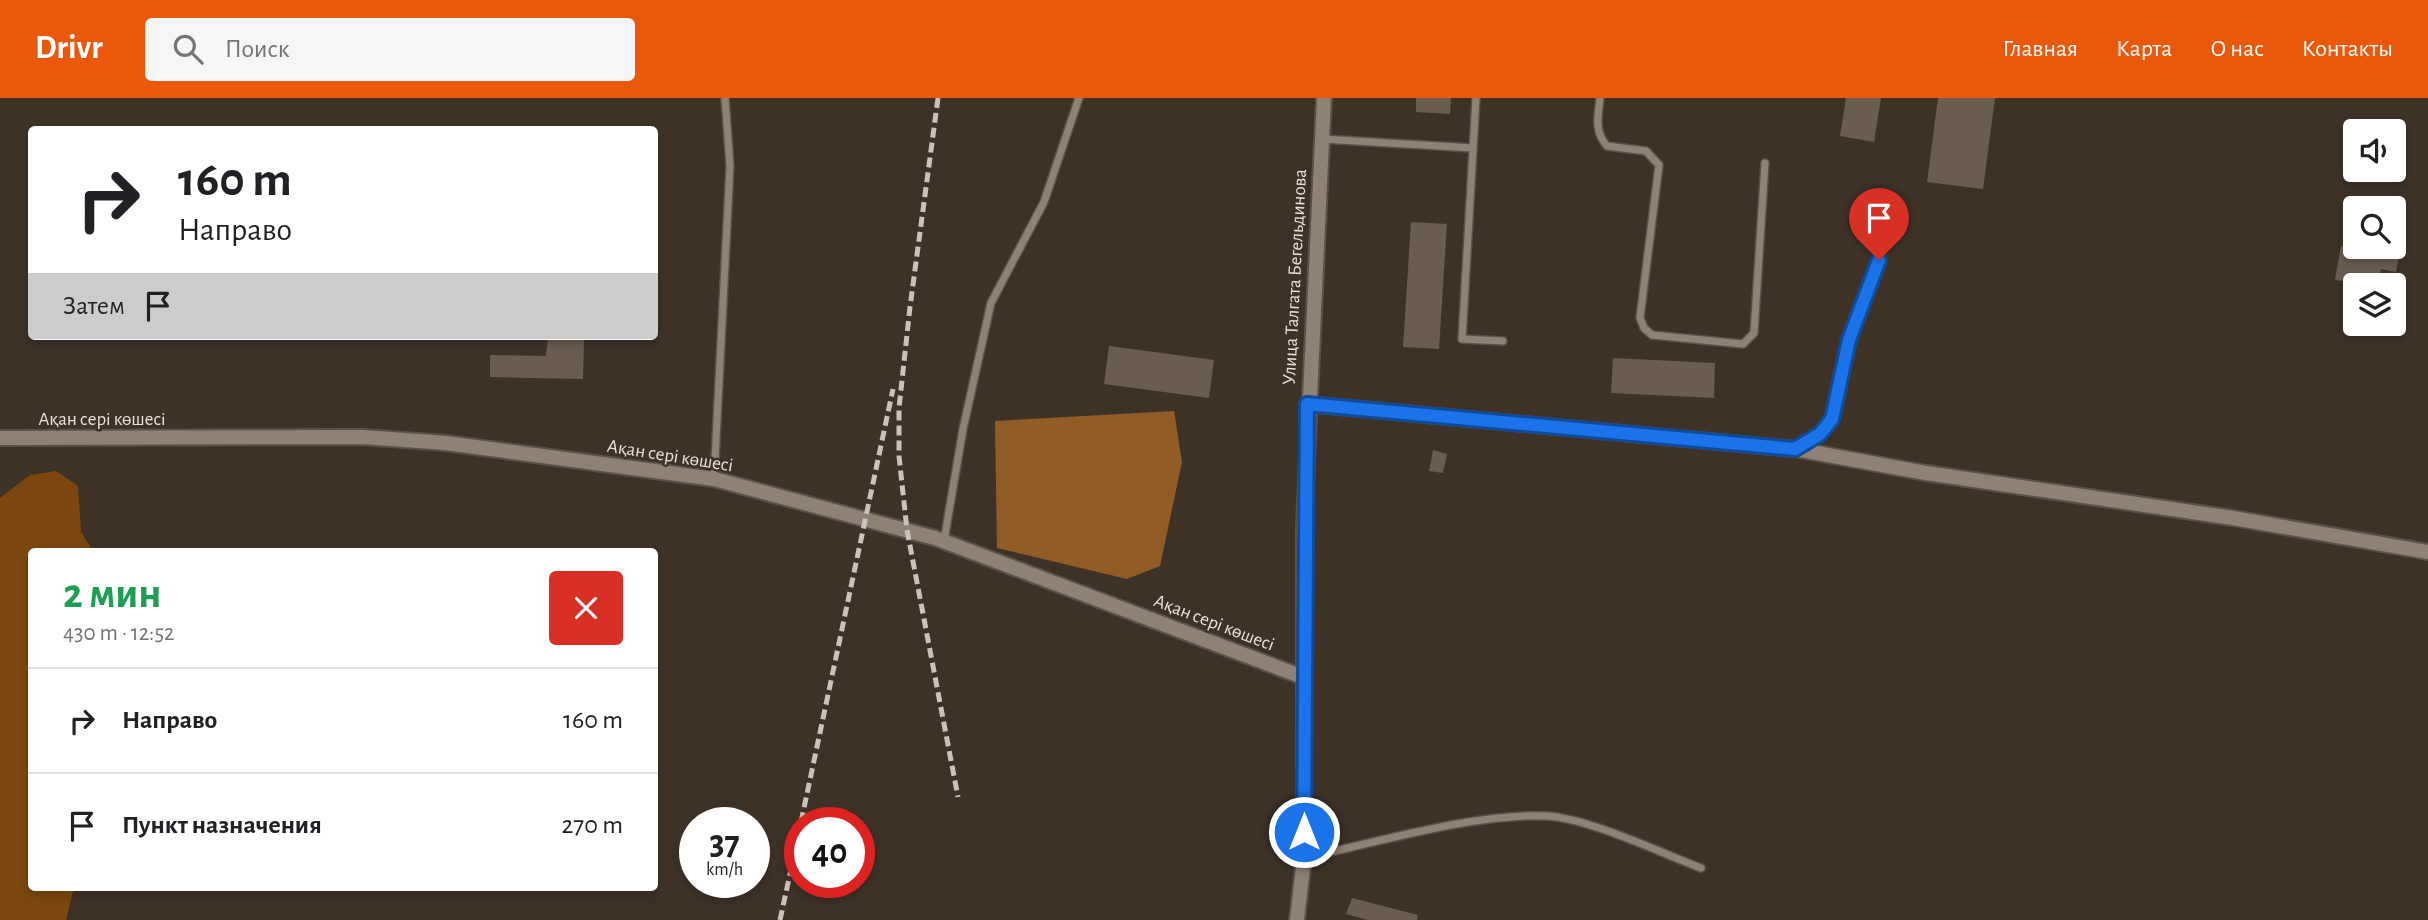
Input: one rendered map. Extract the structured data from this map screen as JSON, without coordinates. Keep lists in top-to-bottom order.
{
  "streets": {
    "street": ["Улица Талгата Бегельдинова", "Ақан сері көшесі"]
  },
  "crossings": [
    ["Улица Талгата Бегельдинова", "Ақан сері көшесі"]
  ],
  "page": {
    "header": "Drivr",
    "search": "Поиск",
    "nav": [
      "Главная",
      "Карта",
      "О нас",
      "Контакты"
    ],
    "turn": ["160 m", "Направо"],
    "then": "Затем",
    "heading": ["2 мин", "430 m · 12:52"],
    "list": [
      {
        "name": "Направо",
        "value": "160 m"
      },
      {
        "name": "Пункт назначения",
        "value": "270 m"
      }
    ],
    "speed": "37 km/h",
    "limit": "40"
  }
}
